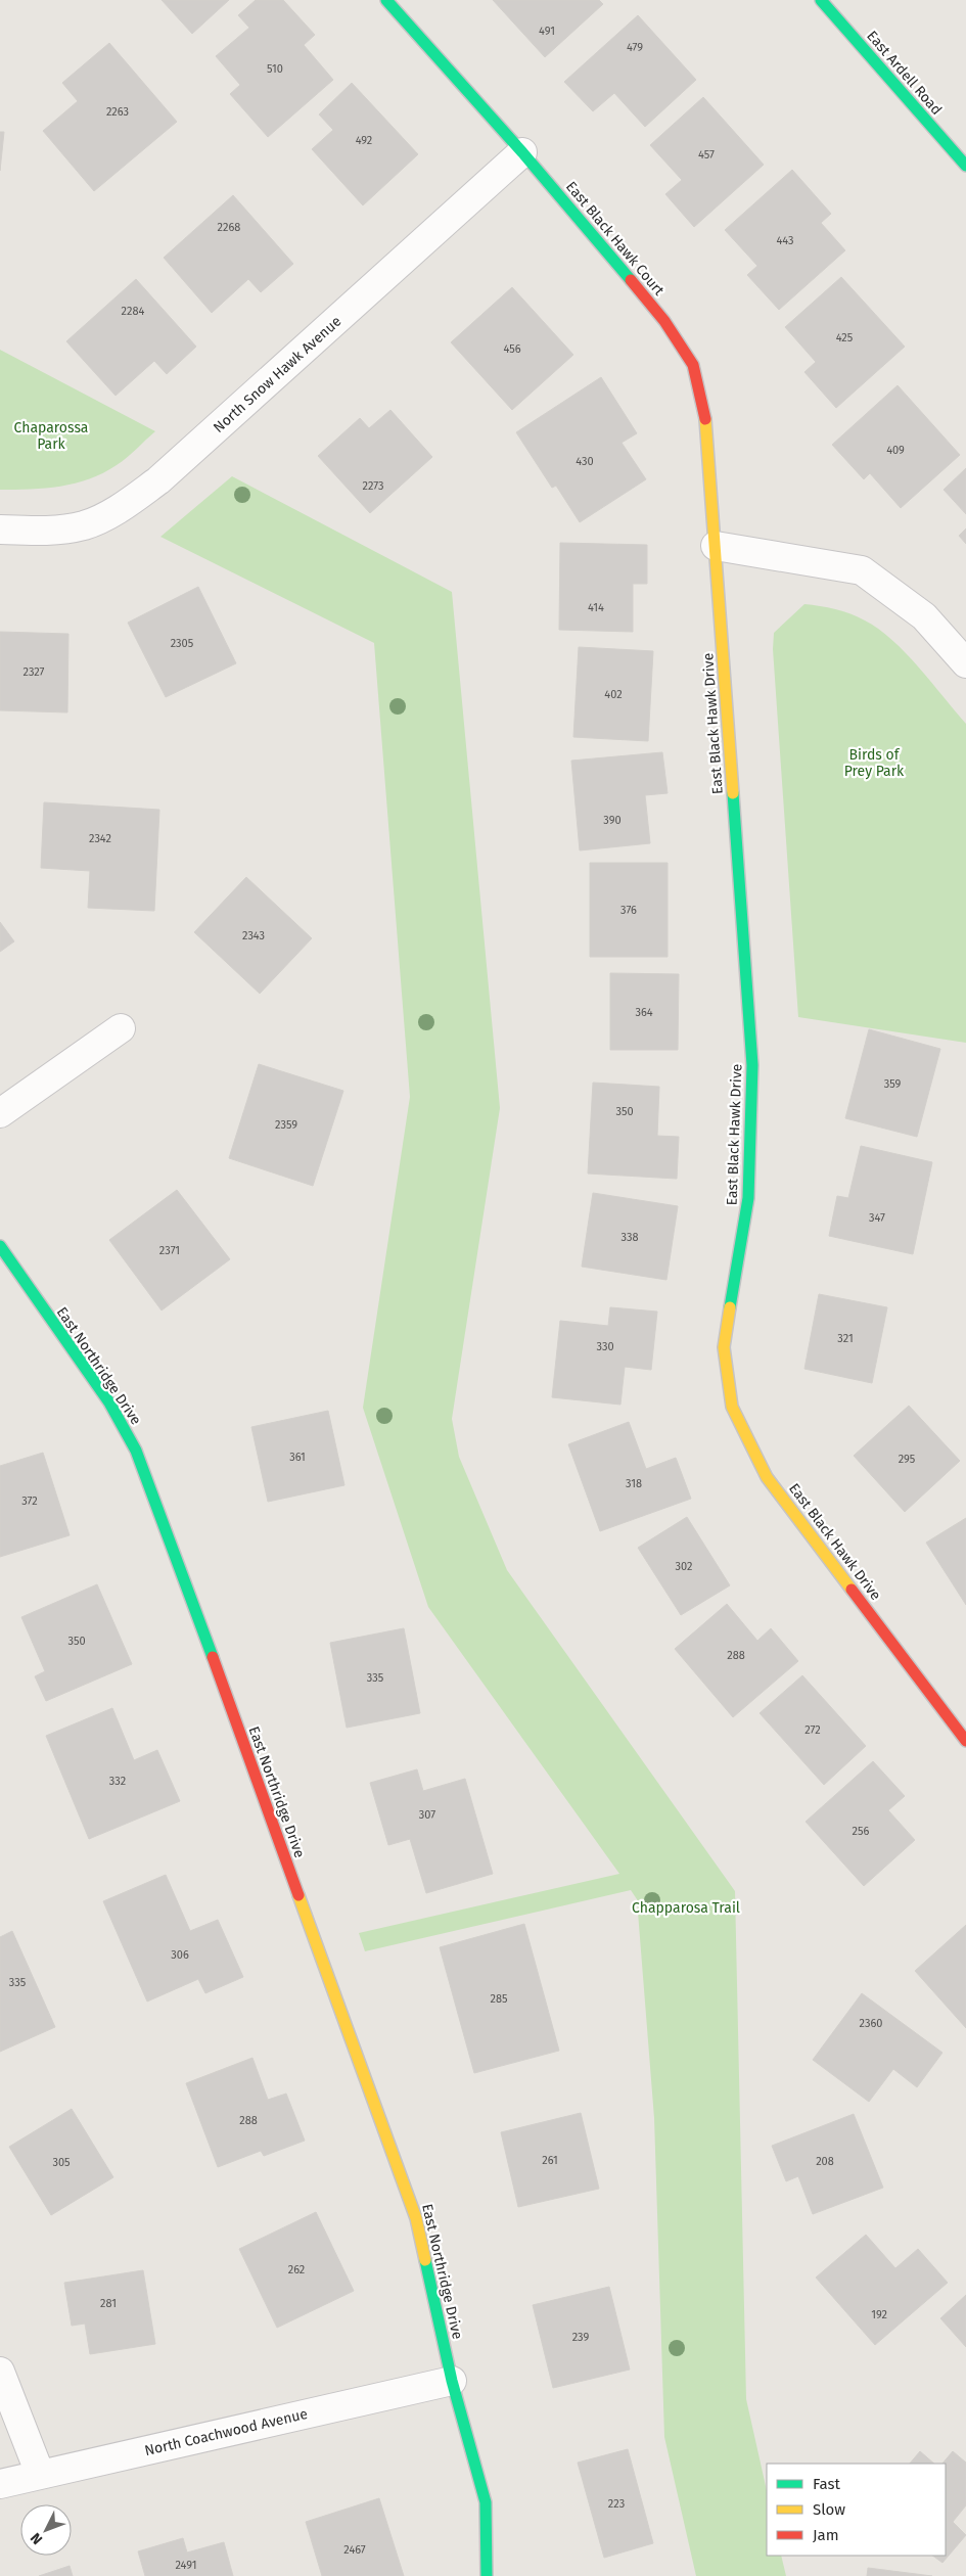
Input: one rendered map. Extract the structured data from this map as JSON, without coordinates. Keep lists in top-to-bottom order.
{
  "streets": {
    "street": [
      "East Ardell Road",
      "East Black Hawk Court",
      "North Snow Hawk Avenue",
      "East Black Hawk Drive",
      "East Northridge Drive",
      "North Coachwood Avenue"
    ]
  },
  "crossings": [
    ["East Black Hawk Court", "North Snow Hawk Avenue"],
    ["East Black Hawk Court", "East Black Hawk Drive"],
    ["East Northridge Drive", "North Coachwood Avenue"]
  ],
  "parks": ["Chaparossa Park", "Birds of Prey Park", "Chapparosa Trail"],
  "house_numbers": [
    "491",
    "479",
    "510",
    "2263",
    "492",
    "457",
    "2268",
    "443",
    "2284",
    "425",
    "456",
    "409",
    "430",
    "2273",
    "414",
    "2305",
    "2327",
    "402",
    "390",
    "2342",
    "376",
    "2343",
    "364",
    "359",
    "350",
    "2359",
    "347",
    "338",
    "2371",
    "321",
    "330",
    "361",
    "295",
    "318",
    "372",
    "302",
    "350",
    "288",
    "335",
    "272",
    "332",
    "307",
    "256",
    "306",
    "335",
    "285",
    "2360",
    "288",
    "261",
    "208",
    "305",
    "262",
    "281",
    "192",
    "239",
    "223",
    "2467",
    "2491"
  ],
  "legend": ["Fast", "Slow", "Jam"],
  "north": "bottom left"
}
